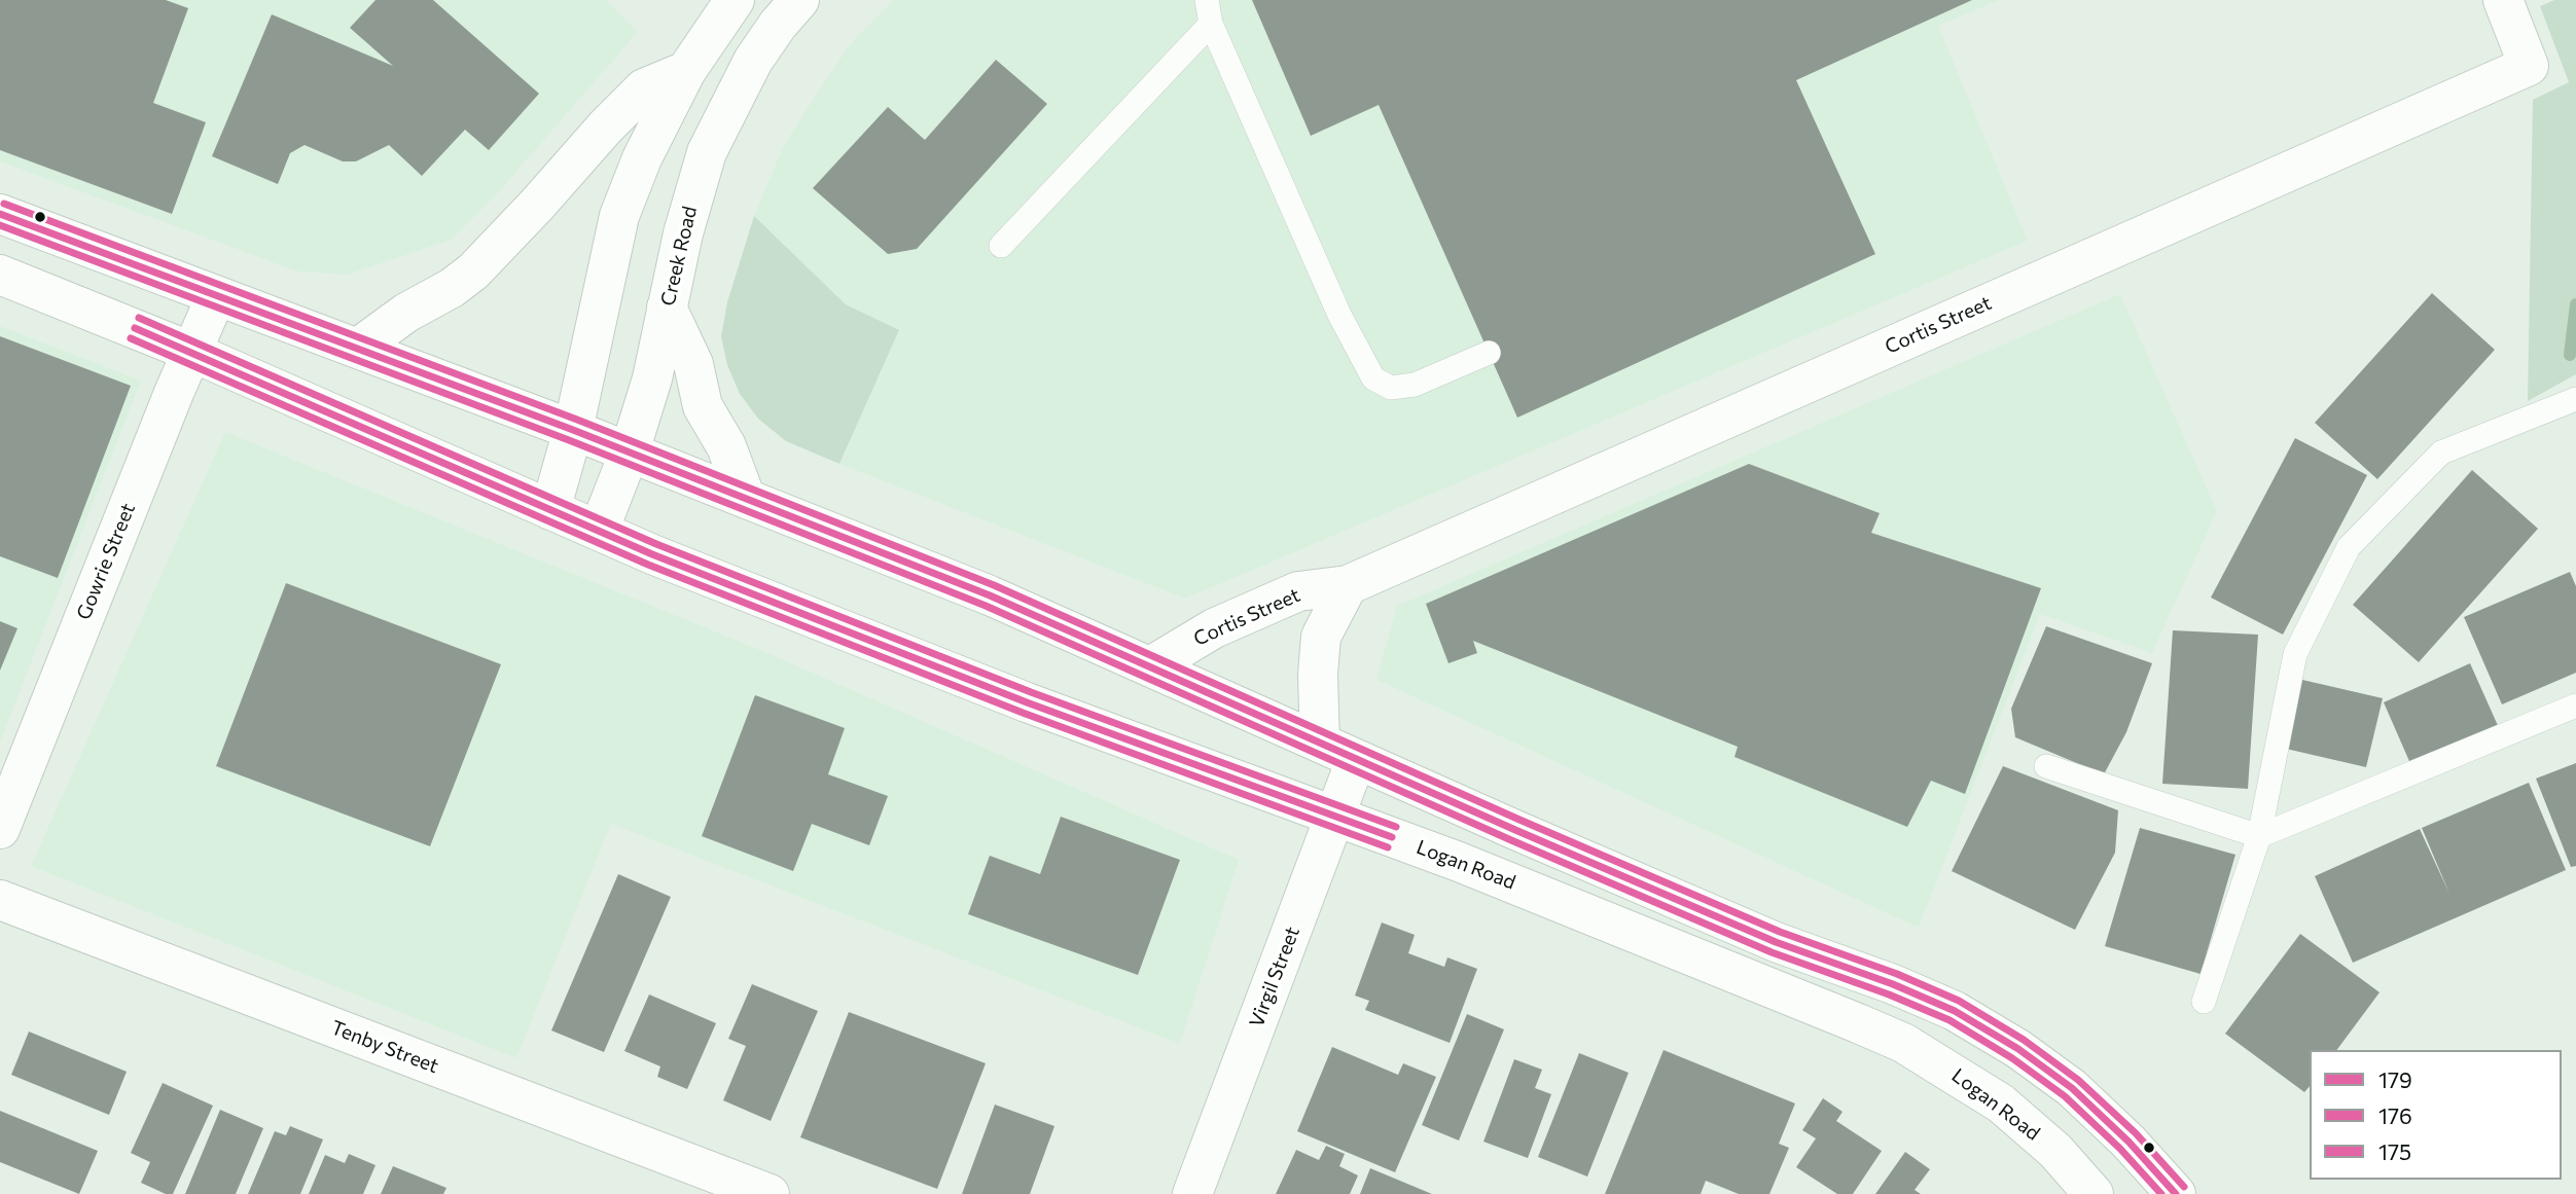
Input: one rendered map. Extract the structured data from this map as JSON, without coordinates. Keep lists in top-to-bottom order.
{
  "streets": {
    "main road": [
      "Creek Road",
      "Cortis Street",
      "Gowrie Street",
      "Logan Road",
      "Virgil Street",
      "Tenby Street"
    ]
  },
  "crossings": [
    ["Creek Road", "Logan Road"],
    ["Gowrie Street", "Logan Road"],
    ["Logan Road", "Virgil Street"]
  ],
  "lines": ["transit line 175", "transit line 179", "transit line 176"],
  "legend": ["179", "176", "175"]
}
